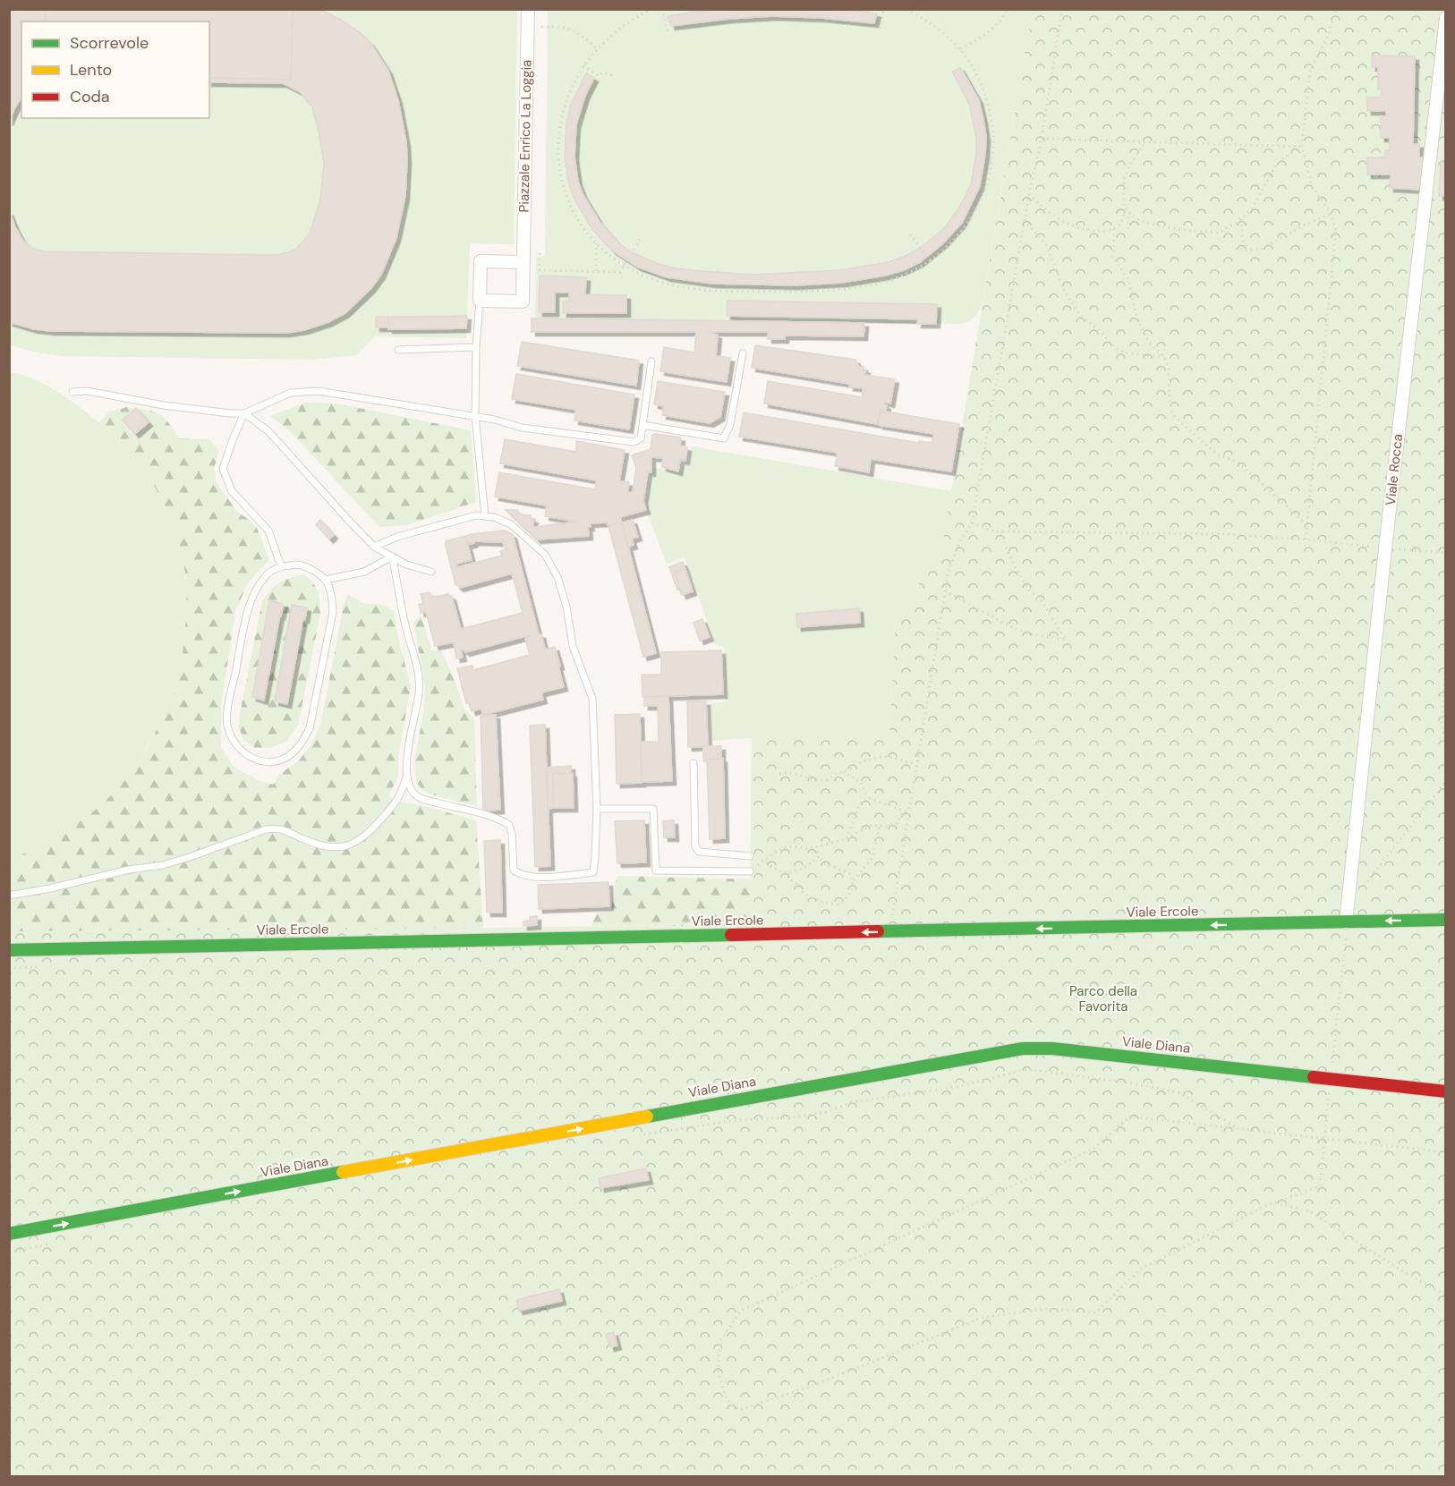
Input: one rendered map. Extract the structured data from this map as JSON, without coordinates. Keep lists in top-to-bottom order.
{
  "streets": {
    "street": [
      "Piazzale Enrico La Loggia",
      "Viale Rocca",
      "Viale Ercole",
      "Viale Diana"
    ]
  },
  "crossings": [
    ["Viale Rocca", "Viale Ercole"]
  ],
  "one_way": ["Viale Ercole", "Viale Diana"],
  "parks": ["Parco della Favorita"],
  "legend": ["Scorrevole", "Lento", "Coda"]
}
